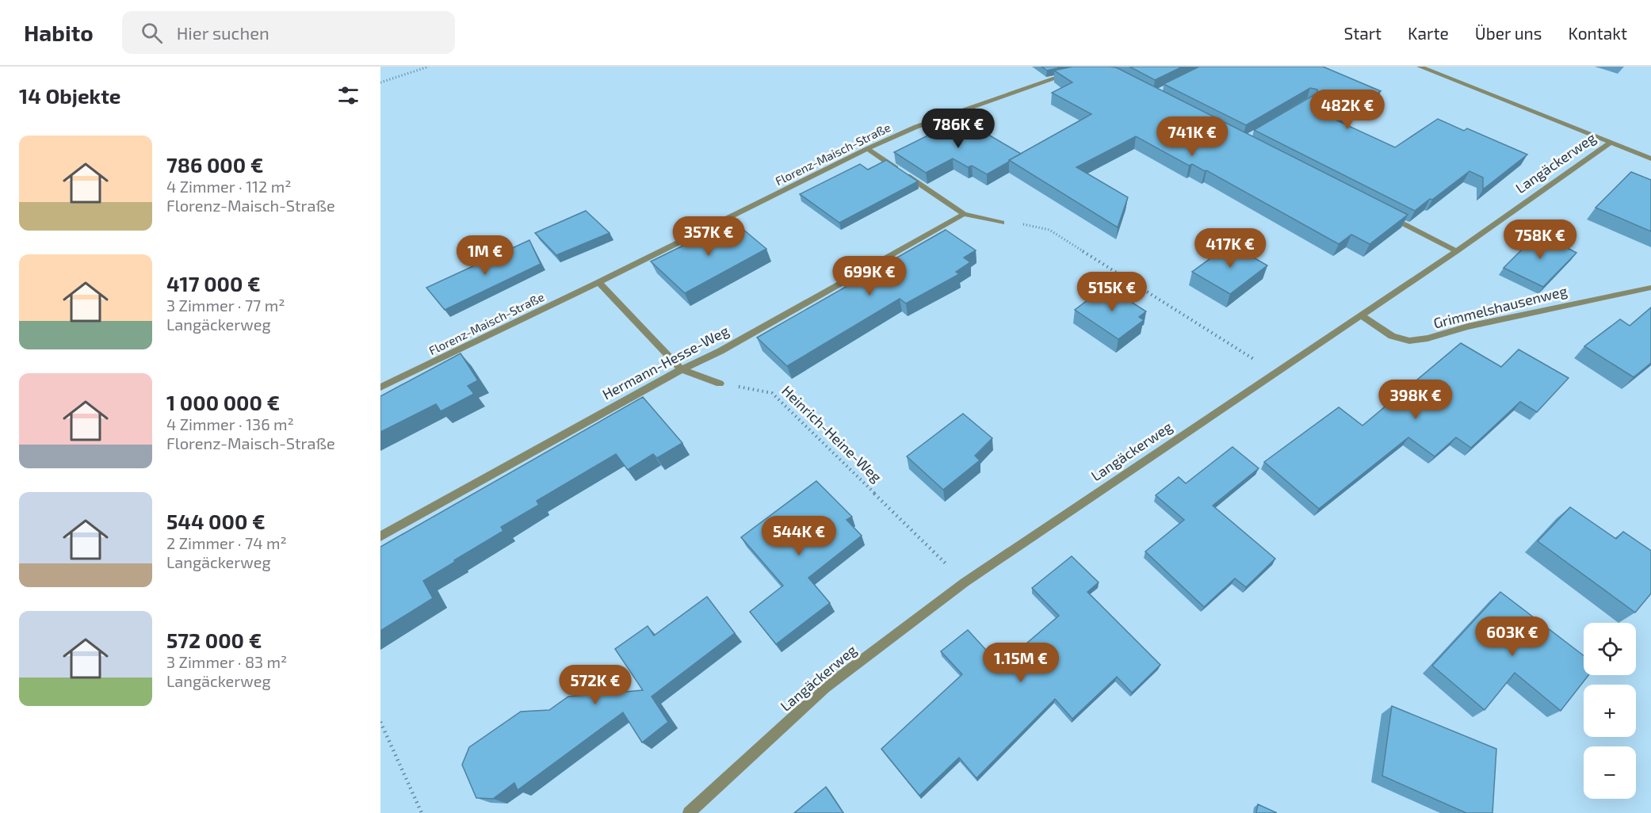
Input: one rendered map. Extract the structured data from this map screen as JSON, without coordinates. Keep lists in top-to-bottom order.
{
  "streets": {
    "street": [
      "Florenz-Maisch-Straße",
      "Langäckerweg",
      "Grimmelshausenweg",
      "Hermann-Hesse-Weg"
    ],
    "path": ["Heinrich-Heine-Weg"]
  },
  "crossings": [
    ["Langäckerweg", "Grimmelshausenweg"],
    ["Langäckerweg", "Heinrich-Heine-Weg"]
  ],
  "page": {
    "header": "Habito",
    "search": "Hier suchen",
    "nav": [
      "Start",
      "Karte",
      "Über uns",
      "Kontakt"
    ],
    "heading": "14 Objekte",
    "price": [
      "482K €",
      "786K €",
      "741K €",
      "357K €",
      "758K €",
      "417K €",
      "1M €",
      "699K €",
      "515K €",
      "398K €",
      "544K €",
      "603K €",
      "1.15M €",
      "572K €"
    ],
    "list": [
      {
        "name": "786 000 €",
        "note": "4 Zimmer · 112 m² · Florenz-Maisch-Straße"
      },
      {
        "name": "417 000 €",
        "note": "3 Zimmer · 77 m² · Langäckerweg"
      },
      {
        "name": "1 000 000 €",
        "note": "4 Zimmer · 136 m² · Florenz-Maisch-Straße"
      },
      {
        "name": "544 000 €",
        "note": "2 Zimmer · 74 m² · Langäckerweg"
      },
      {
        "name": "572 000 €",
        "note": "3 Zimmer · 83 m² · Langäckerweg"
      }
    ],
    "map_buttons": ["+", "−"]
  }
}
